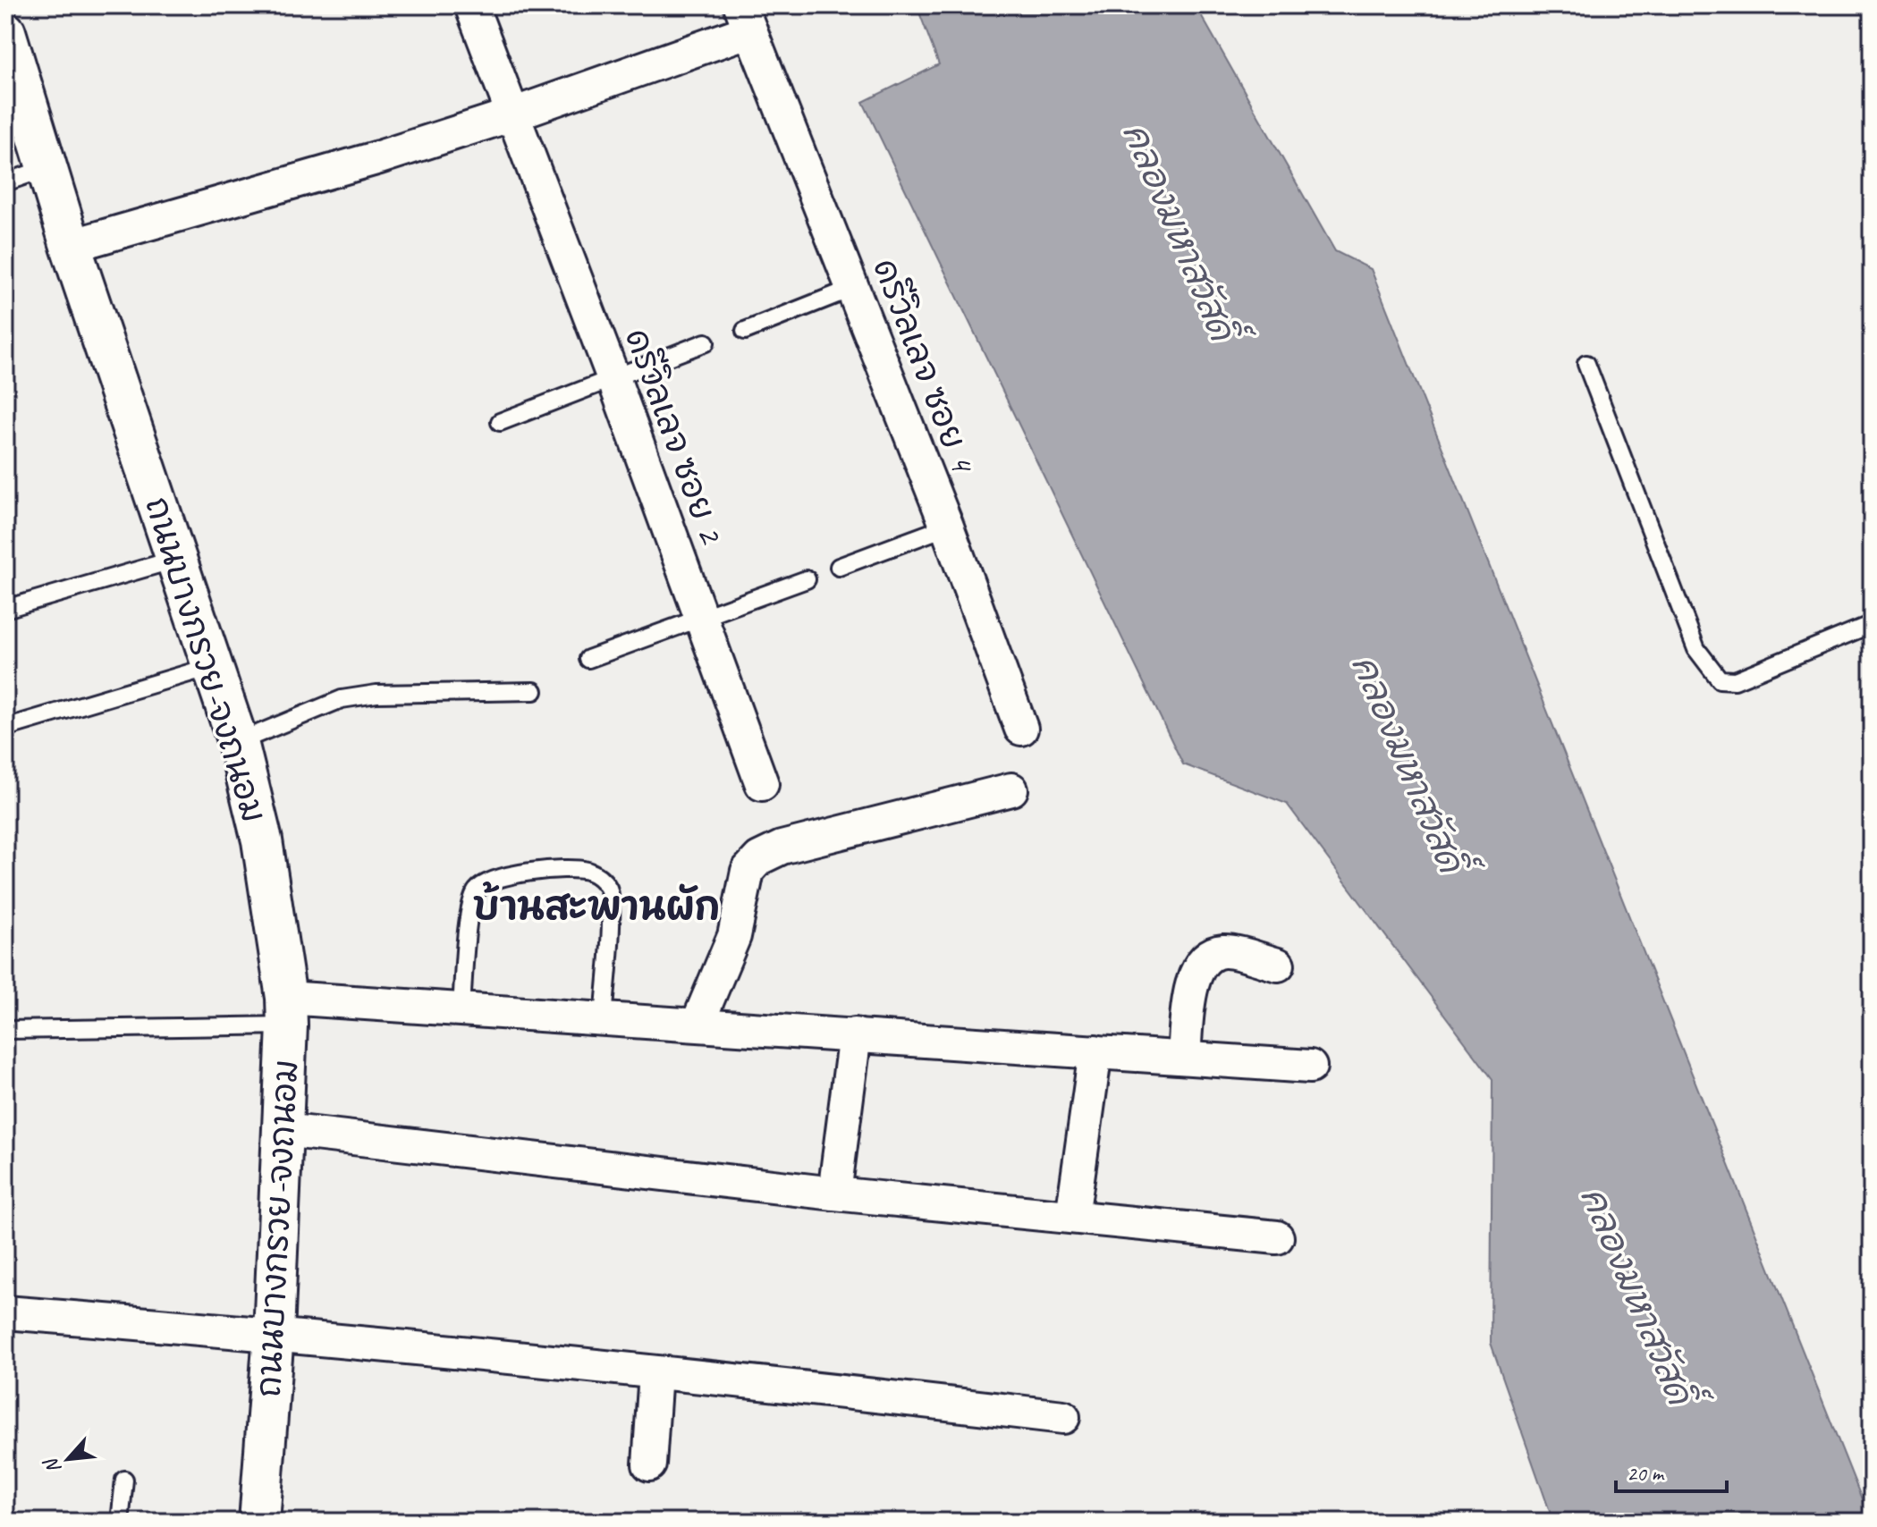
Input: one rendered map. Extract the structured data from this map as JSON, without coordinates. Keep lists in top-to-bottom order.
{
  "streets": {
    "street": ["ดรีวิลเลจ ซอย 4", "ดรีวิลเลจ ซอย 2", "ถนนบางกรวย-จงถนอม"]
  },
  "districts": ["บ้านสะพานผัก"],
  "water": ["คลองมหาสวัสดิ์"],
  "scale_bar": "20 m",
  "north": "bottom left"
}
